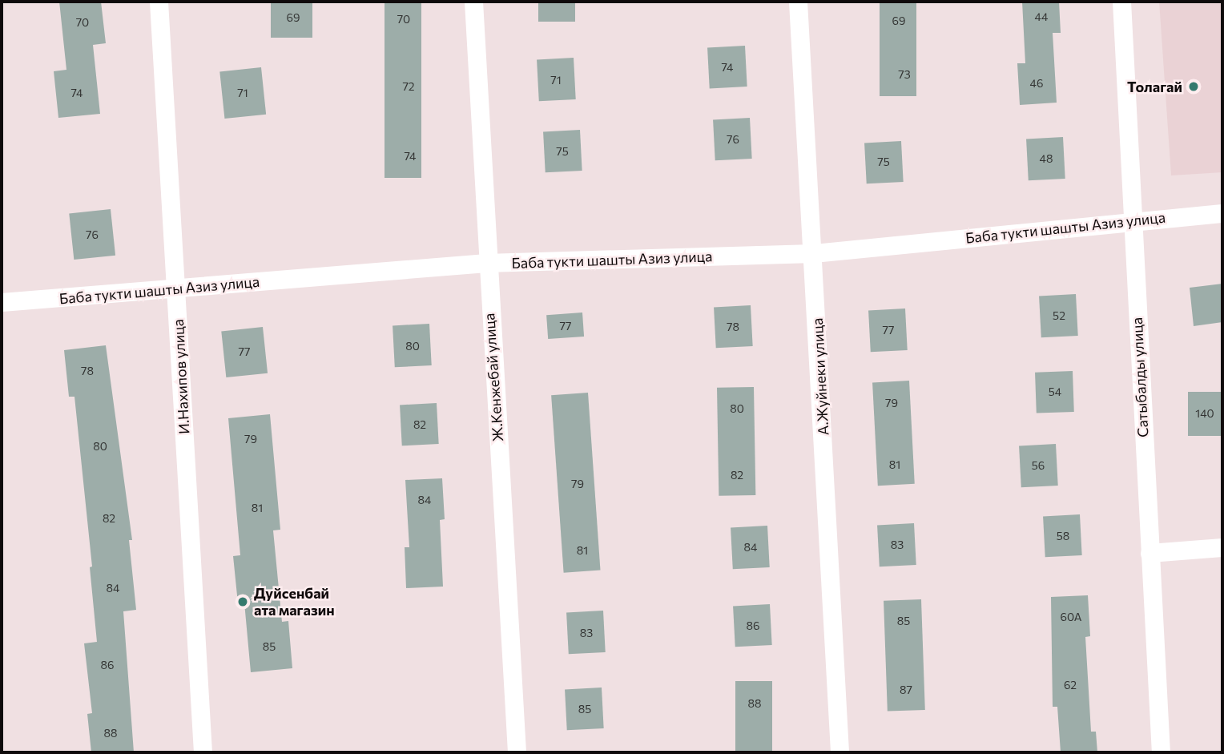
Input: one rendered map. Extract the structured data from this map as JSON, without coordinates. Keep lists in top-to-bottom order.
{
  "streets": {
    "street": [
      "Баба тукти шашты Азиз улица",
      "И.Нахипов улица",
      "А.Жуйнеки улица",
      "Ж.Кенжебай улица",
      "Сатыбалды улица"
    ]
  },
  "crossings": [
    ["Баба тукти шашты Азиз улица", "И.Нахипов улица"],
    ["Баба тукти шашты Азиз улица", "А.Жуйнеки улица"],
    ["Баба тукти шашты Азиз улица", "Ж.Кенжебай улица"],
    ["Баба тукти шашты Азиз улица", "Сатыбалды улица"]
  ],
  "places": ["Толагай", "Дуйсенбай ата магазин"],
  "house_numbers": [
    "44",
    "69",
    "70",
    "69",
    "70",
    "74",
    "73",
    "71",
    "46",
    "72",
    "74",
    "71",
    "76",
    "75",
    "74",
    "48",
    "75",
    "76",
    "52",
    "77",
    "78",
    "77",
    "80",
    "77",
    "78",
    "54",
    "79",
    "80",
    "140",
    "82",
    "79",
    "80",
    "81",
    "56",
    "82",
    "79",
    "84",
    "81",
    "82",
    "58",
    "83",
    "84",
    "81",
    "84",
    "60А",
    "85",
    "86",
    "83",
    "85",
    "86",
    "62",
    "87",
    "88",
    "85",
    "88"
  ]
}
